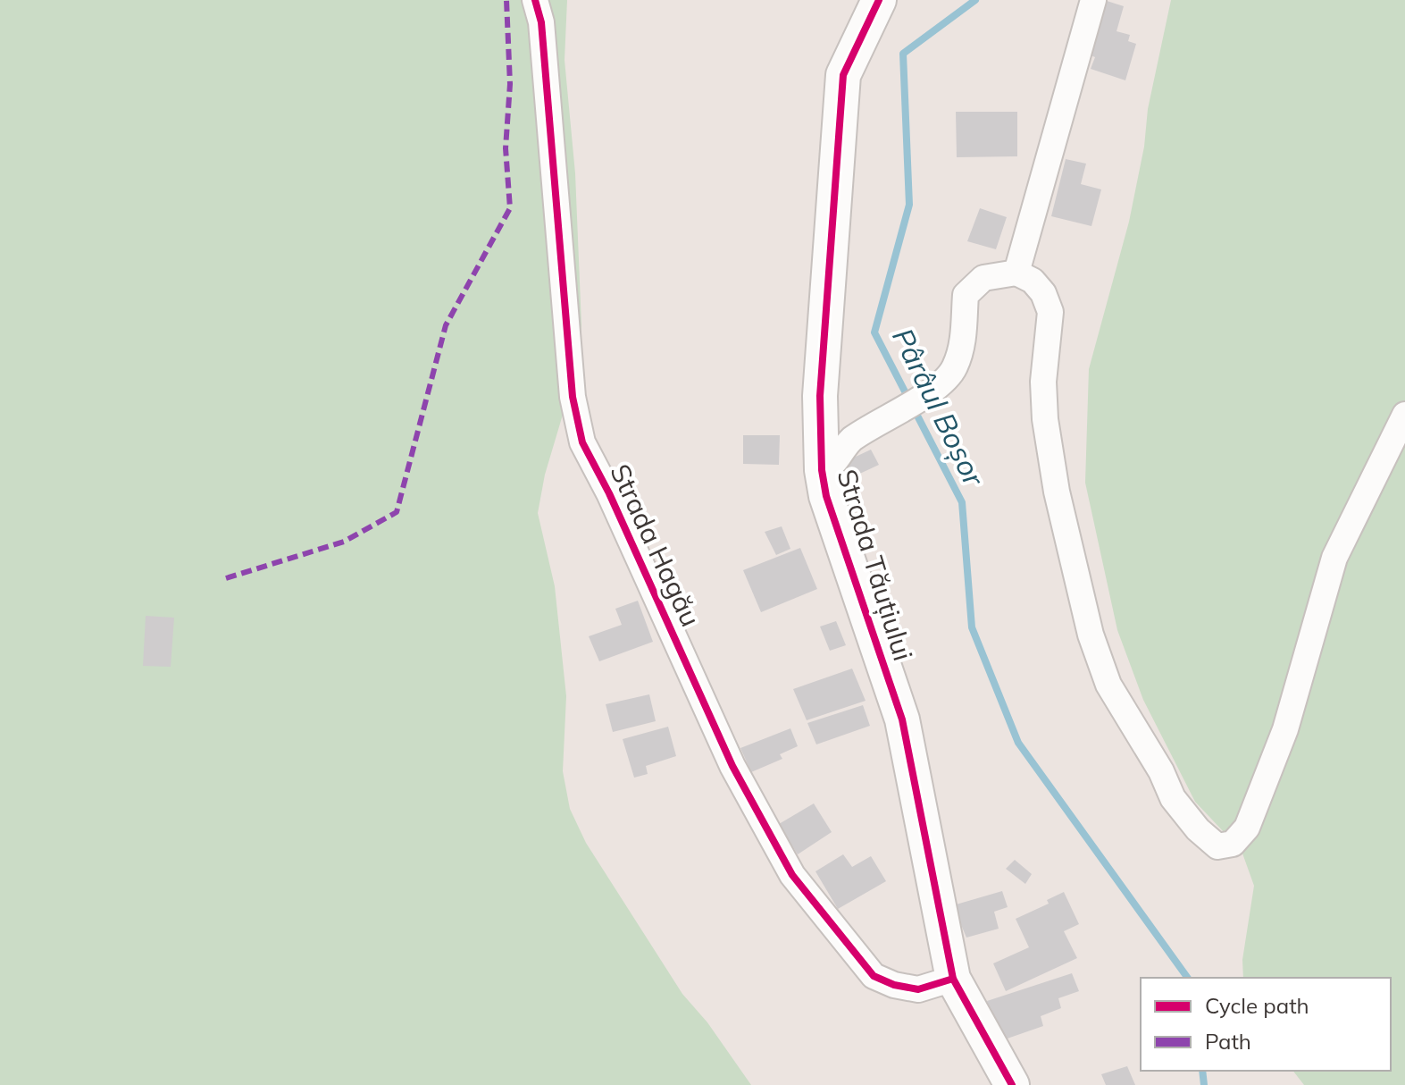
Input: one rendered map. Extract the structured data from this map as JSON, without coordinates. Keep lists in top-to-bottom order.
{
  "streets": {
    "street": ["Strada Hagău", "Strada Tăuțiului"]
  },
  "crossings": [
    ["Strada Hagău", "Strada Tăuțiului"]
  ],
  "water": ["Pârâul Boșor"],
  "legend": ["Cycle path", "Path"]
}
